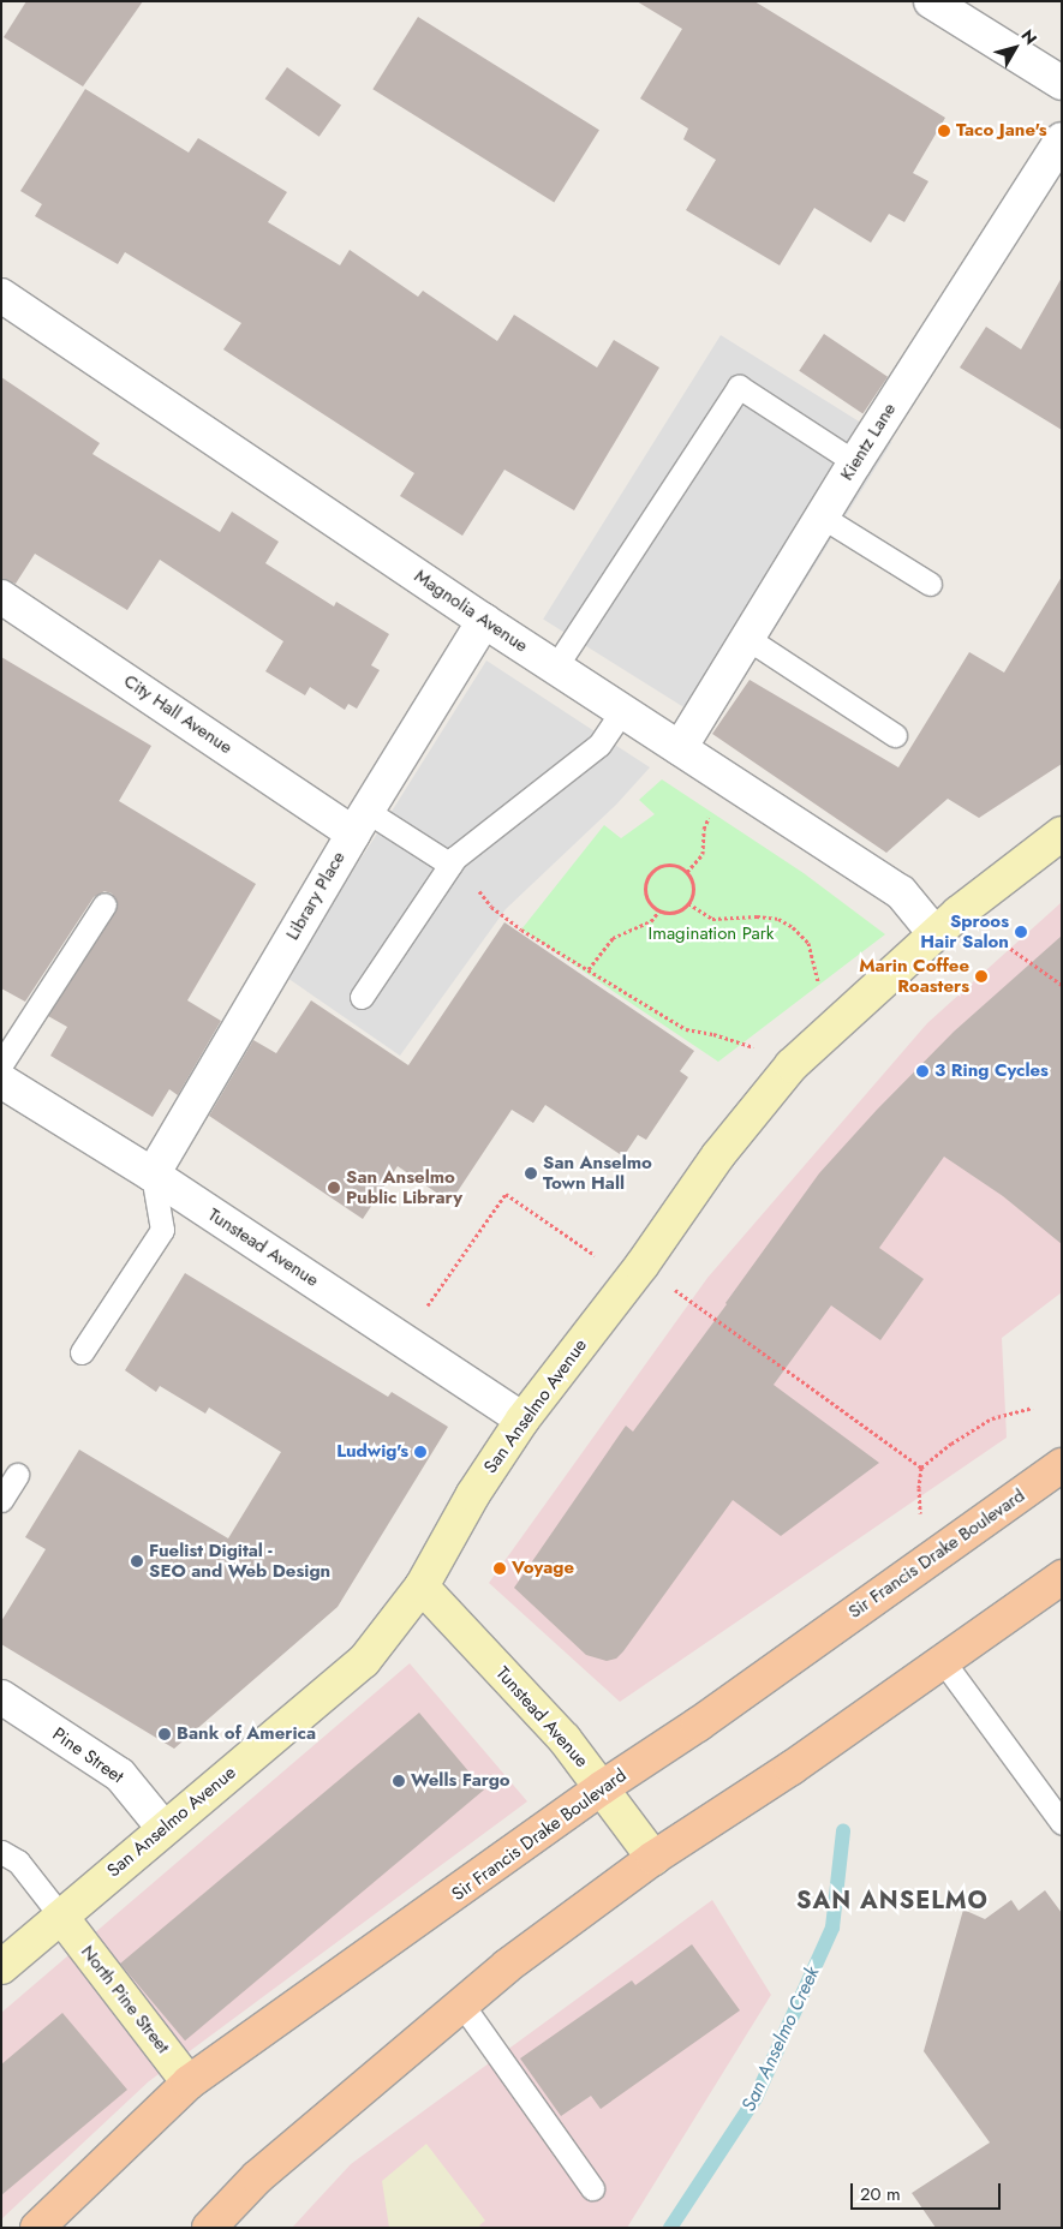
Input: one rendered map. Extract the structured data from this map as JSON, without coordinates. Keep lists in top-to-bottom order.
{
  "streets": {
    "main road": ["Sir Francis Drake Boulevard"],
    "street": [
      "Kientz Lane",
      "Magnolia Avenue",
      "City Hall Avenue",
      "Library Place",
      "Tunstead Avenue",
      "San Anselmo Avenue",
      "Pine Street",
      "North Pine Street"
    ]
  },
  "crossings": [
    ["Kientz Lane", "Magnolia Avenue"],
    ["Magnolia Avenue", "Library Place"],
    ["Magnolia Avenue", "San Anselmo Avenue"],
    ["City Hall Avenue", "Library Place"],
    ["Library Place", "Tunstead Avenue"],
    ["Tunstead Avenue", "San Anselmo Avenue"],
    ["Tunstead Avenue", "Sir Francis Drake Boulevard"],
    ["San Anselmo Avenue", "Pine Street"],
    ["San Anselmo Avenue", "North Pine Street"],
    ["Sir Francis Drake Boulevard", "North Pine Street"]
  ],
  "districts": ["SAN ANSELMO"],
  "water": ["San Anselmo Creek"],
  "parks": ["Imagination Park"],
  "places": [
    "Taco Jane's",
    "Sproos Hair Salon",
    "Marin Coffee Roasters",
    "3 Ring Cycles",
    "San Anselmo Town Hall",
    "San Anselmo Public Library",
    "Ludwig's",
    "Fuelist Digital - SEO and Web Design",
    "Voyage",
    "Bank of America",
    "Wells Fargo"
  ],
  "scale_bar": "20 m",
  "north": "top right"
}
